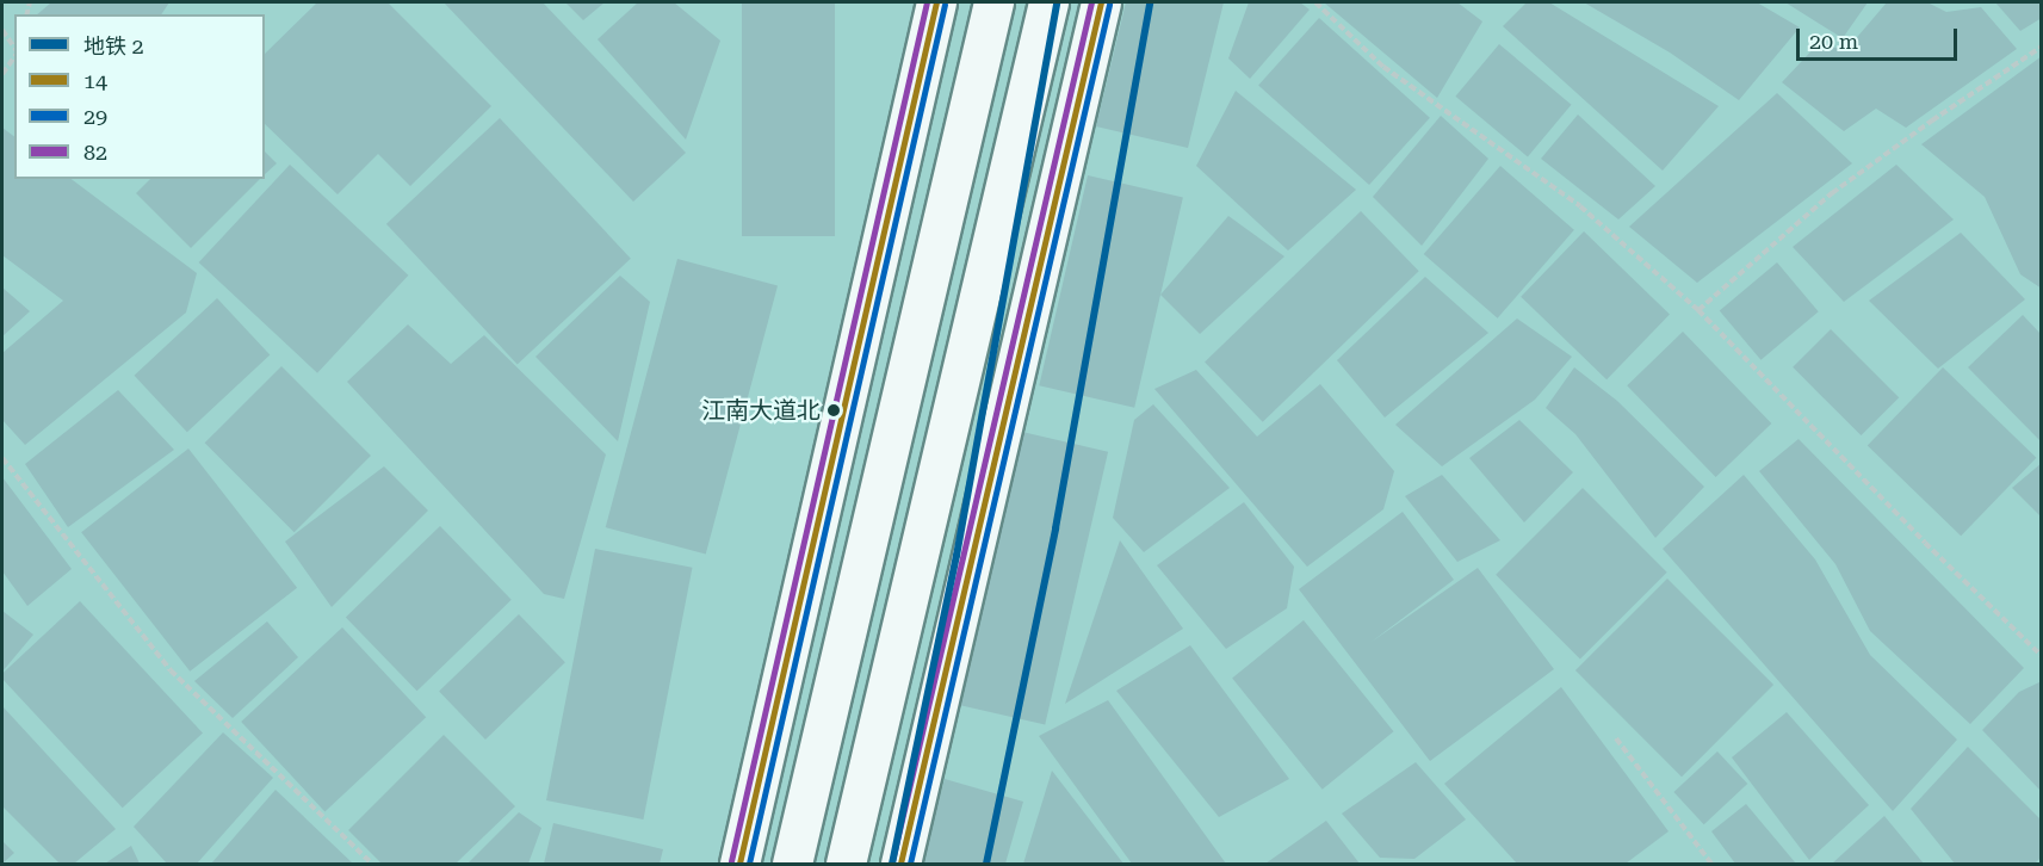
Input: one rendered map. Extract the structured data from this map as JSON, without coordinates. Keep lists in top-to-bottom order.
{
  "places": ["江南大道北"],
  "lines": [
    "metro line 2",
    "transit line 14",
    "transit line 82",
    "transit line 29"
  ],
  "legend": [
    "地铁 2",
    "14",
    "29",
    "82"
  ],
  "scale_bar": "20 m"
}
